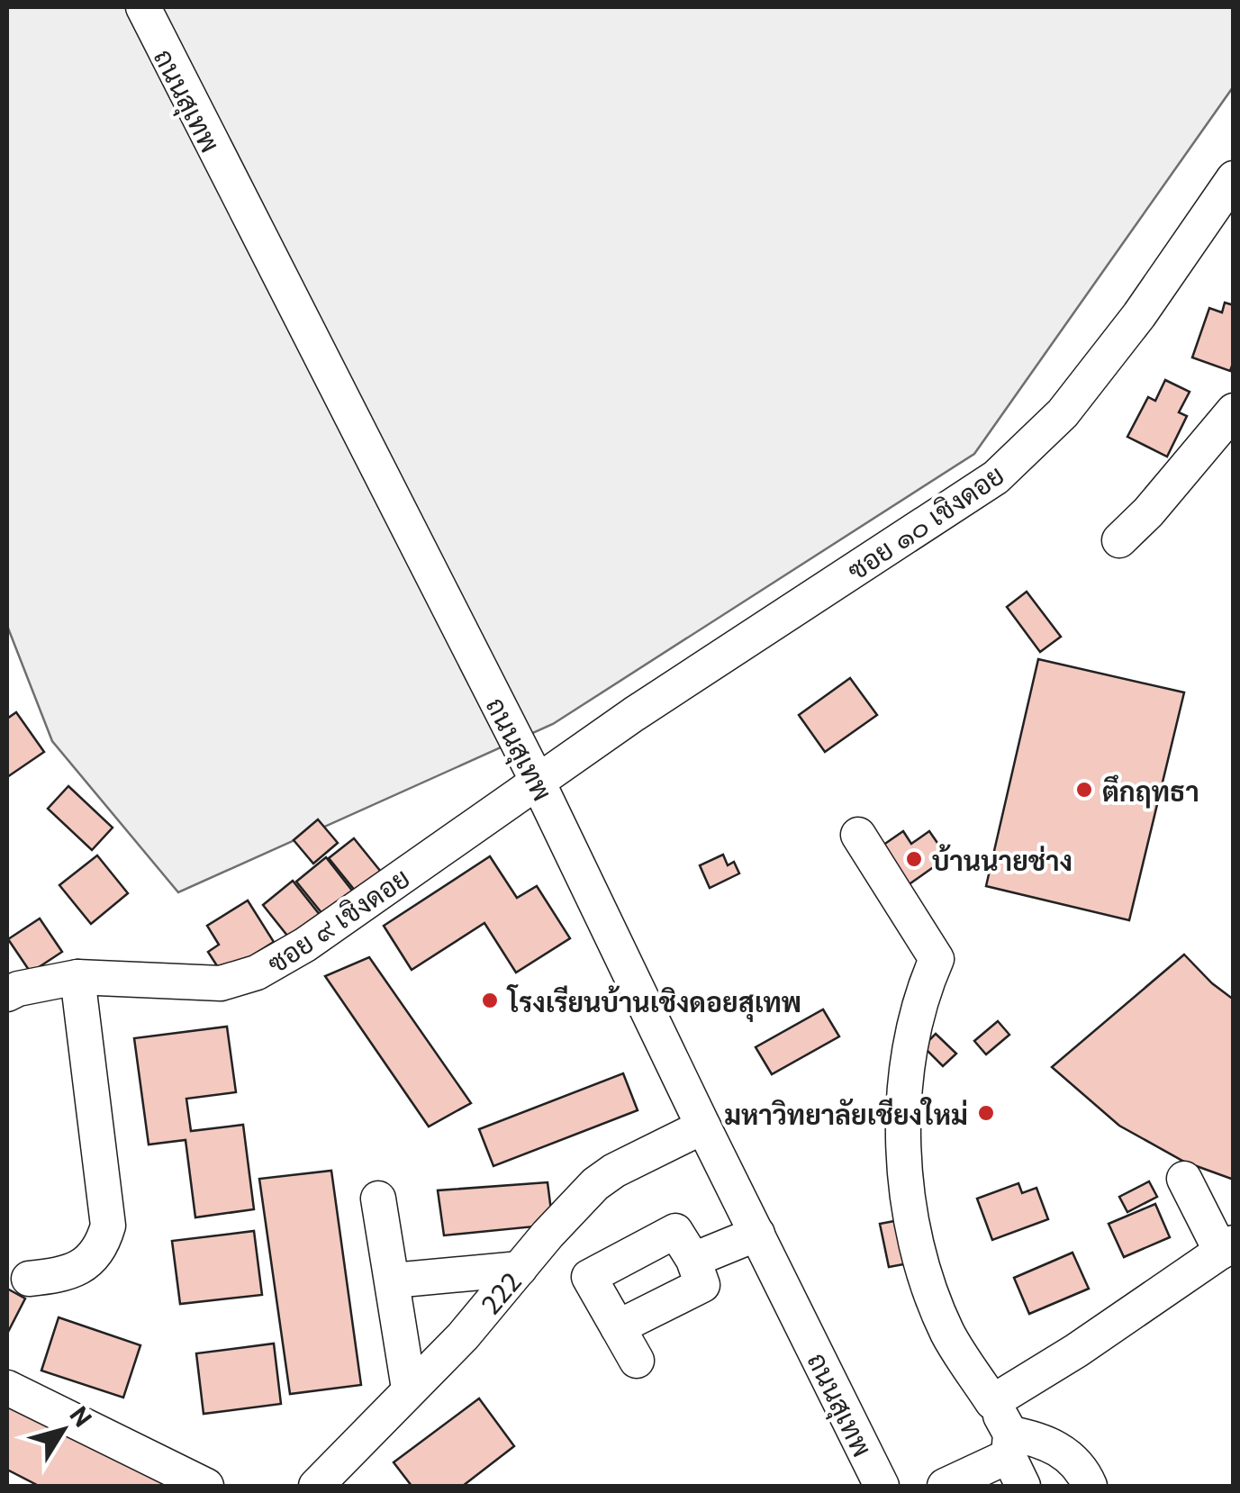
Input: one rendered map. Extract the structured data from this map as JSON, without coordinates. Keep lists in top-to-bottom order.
{
  "streets": {
    "street": [
      "ถนนสุเทพ",
      "ซอย ๑๐ เชิงดอย",
      "ซอย ๙ เชิงดอย",
      "222"
    ]
  },
  "crossings": [
    ["ถนนสุเทพ", "ซอย ๑๐ เชิงดอย"],
    ["ถนนสุเทพ", "ซอย ๙ เชิงดอย"],
    ["ถนนสุเทพ", "222"],
    ["ซอย ๑๐ เชิงดอย", "ซอย ๙ เชิงดอย"]
  ],
  "places": [
    "ตึกฤทธา",
    "บ้านนายช่าง",
    "โรงเรียนบ้านเชิงดอยสุเทพ",
    "มหาวิทยาลัยเชียงใหม่"
  ],
  "north": "top right"
}
